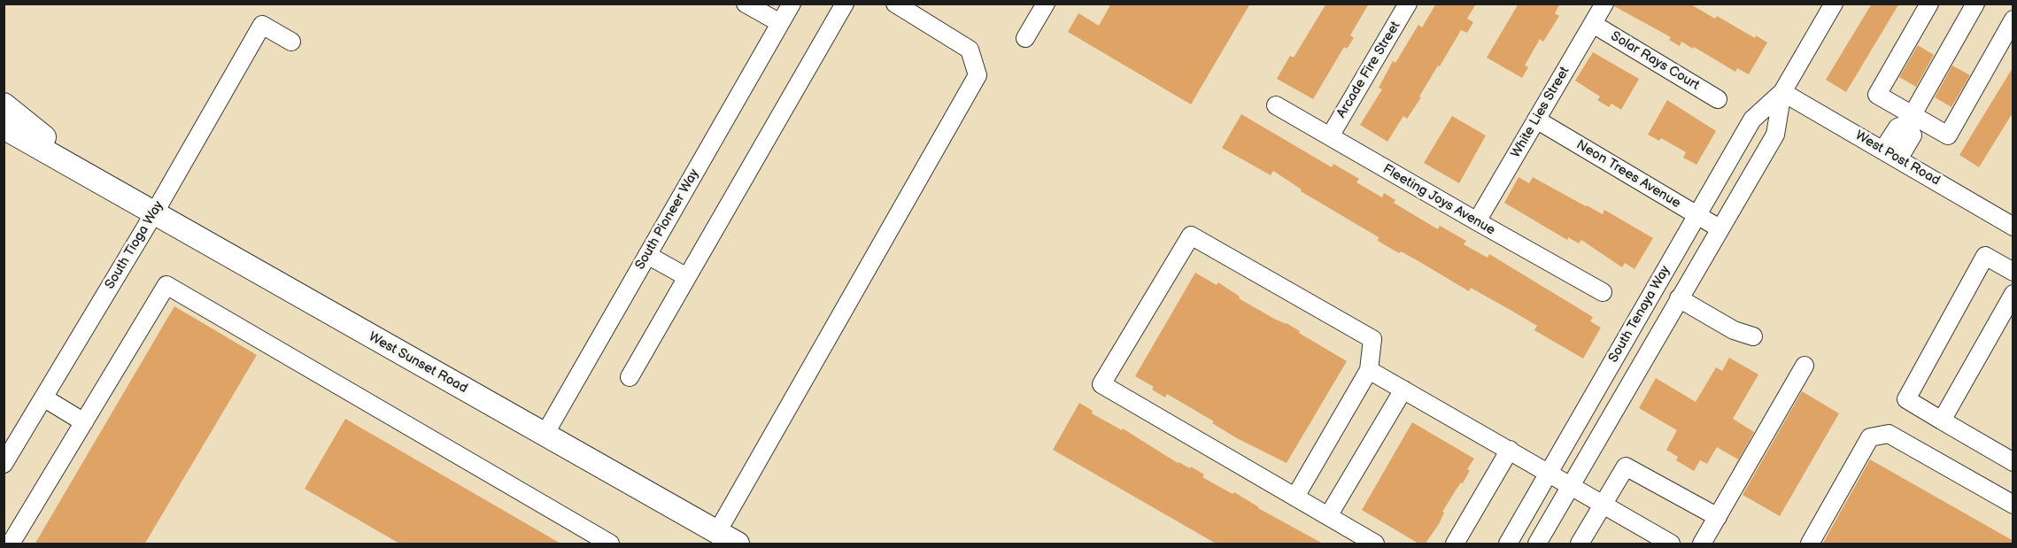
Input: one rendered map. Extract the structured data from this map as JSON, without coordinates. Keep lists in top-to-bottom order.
{
  "streets": {
    "main road": ["West Sunset Road"],
    "street": [
      "Solar Rays Court",
      "Arcade Fire Street",
      "White Lies Street",
      "West Post Road",
      "Neon Trees Avenue",
      "Fleeting Joys Avenue",
      "South Pioneer Way",
      "South Tioga Way",
      "South Tenaya Way"
    ]
  },
  "crossings": [
    ["Solar Rays Court", "White Lies Street"],
    ["Arcade Fire Street", "Fleeting Joys Avenue"],
    ["White Lies Street", "Neon Trees Avenue"],
    ["White Lies Street", "Fleeting Joys Avenue"],
    ["West Post Road", "South Tenaya Way"],
    ["Neon Trees Avenue", "South Tenaya Way"],
    ["South Pioneer Way", "West Sunset Road"],
    ["South Tioga Way", "West Sunset Road"]
  ]
}
